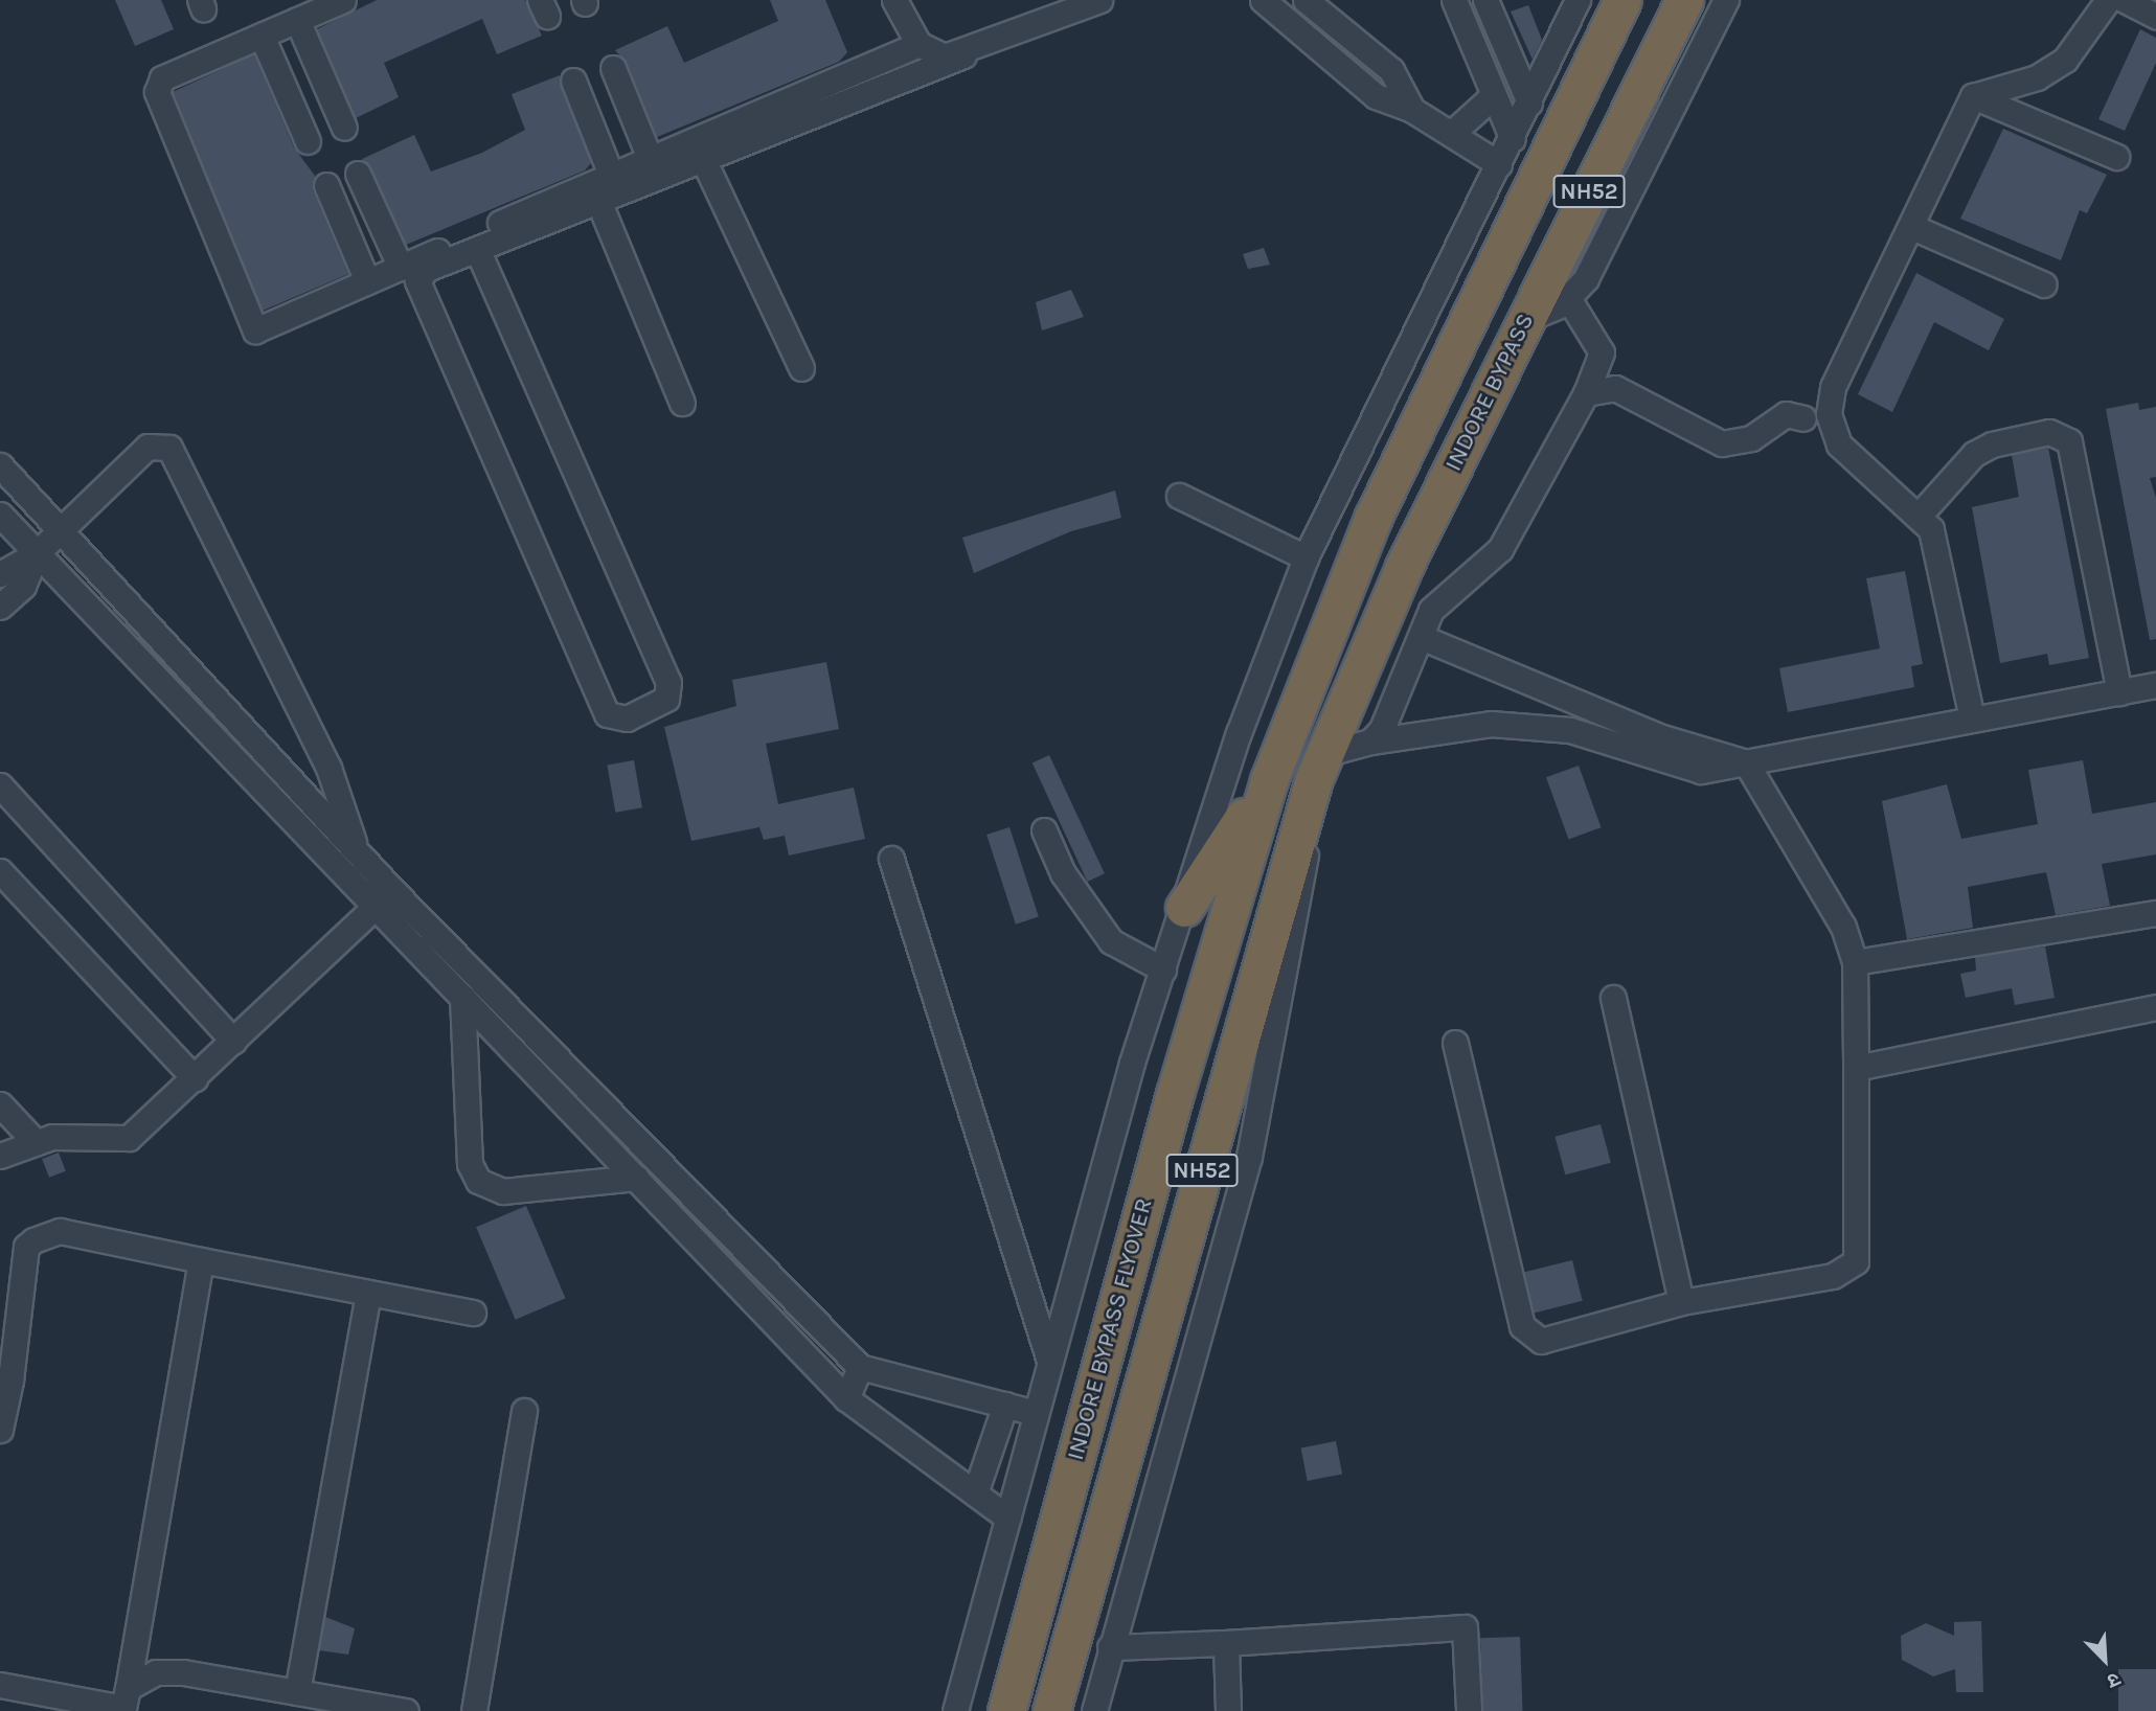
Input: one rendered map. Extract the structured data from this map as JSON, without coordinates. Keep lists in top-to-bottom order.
{
  "streets": {
    "highway": ["NH52", "INDORE BYPASS", "INDORE BYPASS FLYOVER"]
  },
  "crossings": [
    ["NH52", "INDORE BYPASS FLYOVER"],
    ["INDORE BYPASS", "INDORE BYPASS FLYOVER"]
  ],
  "north": "bottom right"
}
